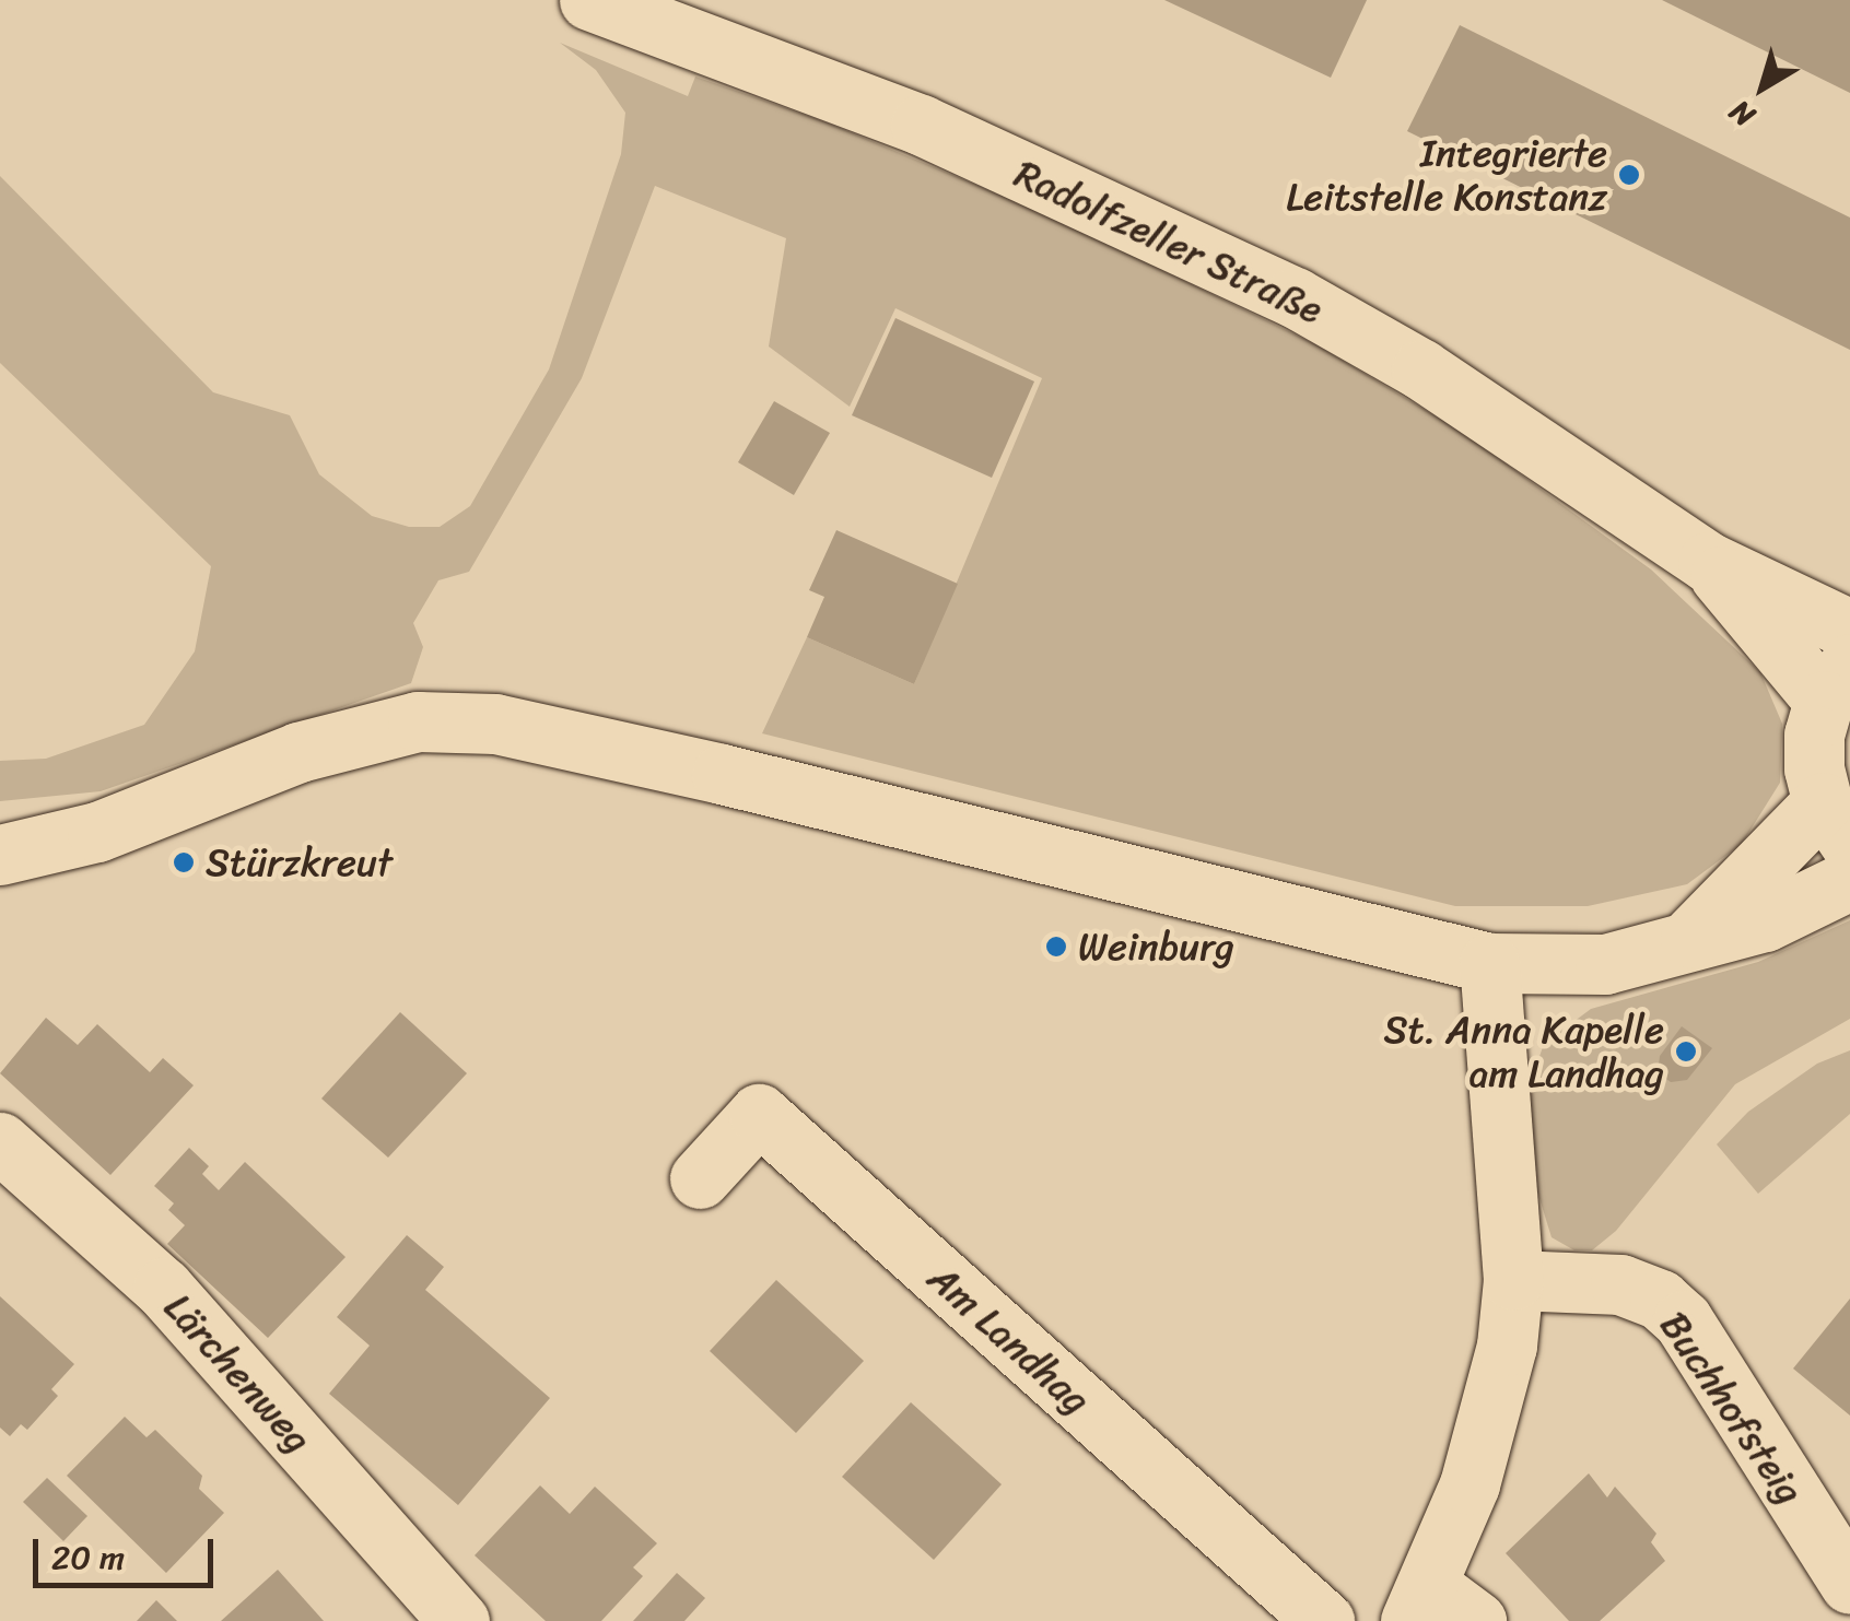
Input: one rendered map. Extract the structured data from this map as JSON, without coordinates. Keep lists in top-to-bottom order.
{
  "streets": {
    "street": [
      "Radolfzeller Straße",
      "Am Landhag",
      "Lärchenweg",
      "Buchhofsteig"
    ]
  },
  "places": [
    "Integrierte Leitstelle Konstanz",
    "Stürzkreut",
    "Weinburg",
    "St. Anna Kapelle am Landhag"
  ],
  "scale_bar": "20 m",
  "north": "bottom left"
}
